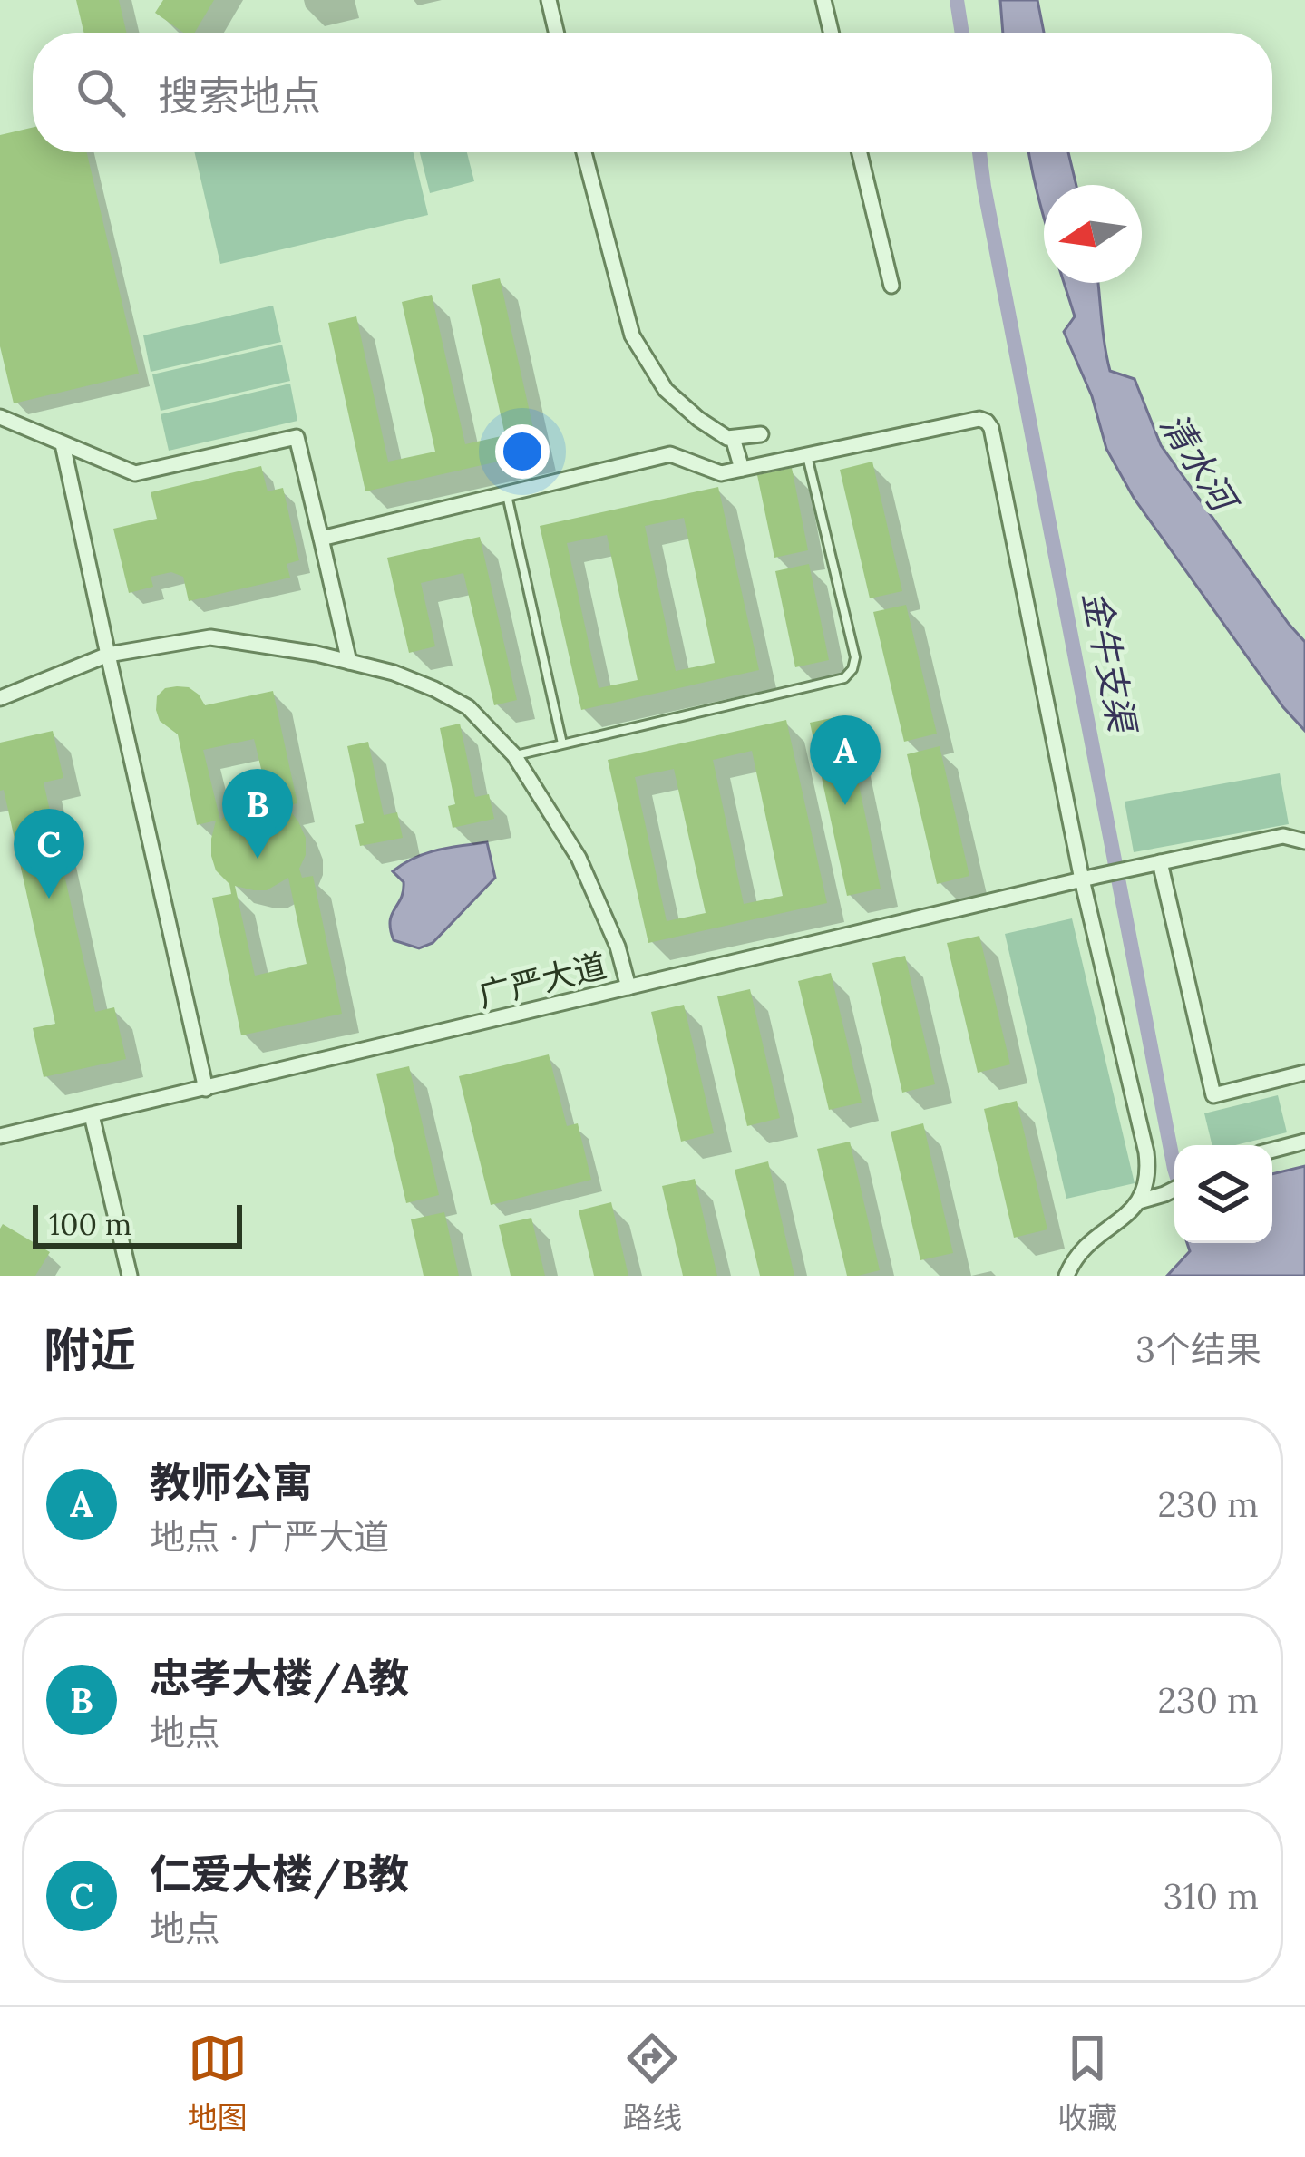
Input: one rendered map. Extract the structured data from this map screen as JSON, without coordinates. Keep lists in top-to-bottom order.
{
  "streets": {
    "street": ["广严大道"]
  },
  "water": ["清水河", "金牛支渠"],
  "scale_bar": "100 m",
  "north": "left",
  "page": {
    "search": "搜索地点",
    "pins": ["A", "B", "C"],
    "scale": "100 m",
    "heading": ["附近", "3个结果"],
    "list": [
      {
        "mark": "A",
        "name": "教师公寓",
        "note": "地点 · 广严大道",
        "value": "230 m"
      },
      {
        "mark": "B",
        "name": "忠孝大楼/A教",
        "note": "地点",
        "value": "230 m"
      },
      {
        "mark": "C",
        "name": "仁爱大楼/B教",
        "note": "地点",
        "value": "310 m"
      }
    ],
    "nav": ["地图", "路线", "收藏"]
  }
}
